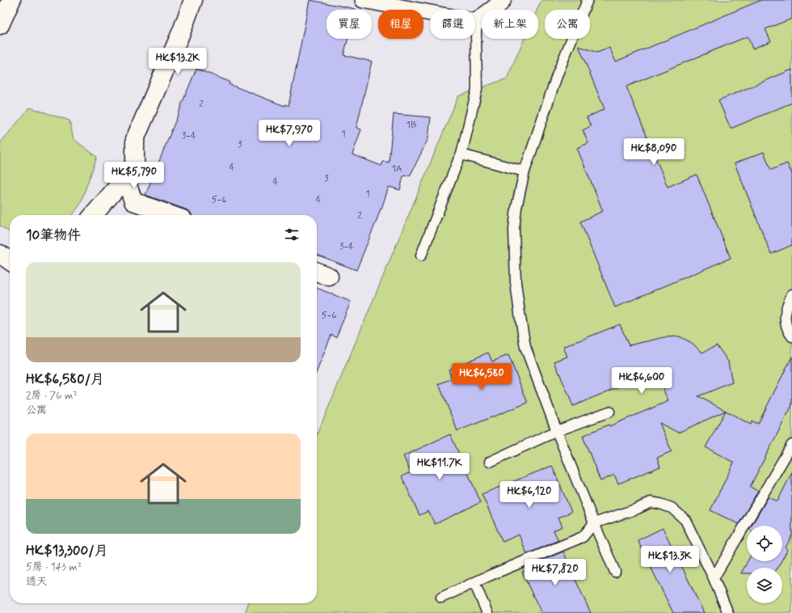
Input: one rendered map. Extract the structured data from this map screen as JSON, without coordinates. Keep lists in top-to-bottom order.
{
  "house_numbers": [
    "2",
    "1B",
    "1",
    "3-4",
    "3",
    "4",
    "1A",
    "3",
    "4",
    "1",
    "5-6",
    "4",
    "2",
    "3-4",
    "5-6"
  ],
  "page": {
    "chip": [
      "買屋",
      "租屋",
      "篩選",
      "新上架",
      "公寓"
    ],
    "price": [
      "HK$13.2K",
      "HK$7,970",
      "HK$8,090",
      "HK$5,790",
      "HK$6,580",
      "HK$6,600",
      "HK$11.7K",
      "HK$6,120",
      "HK$13.3K",
      "HK$7,820"
    ],
    "heading": "10筆物件",
    "list": [
      {
        "name": "HK$6,580/月",
        "note": "2房 · 76 m² · 公寓"
      },
      {
        "name": "HK$13,300/月",
        "note": "5房 · 143 m² · 透天"
      }
    ]
  }
}
